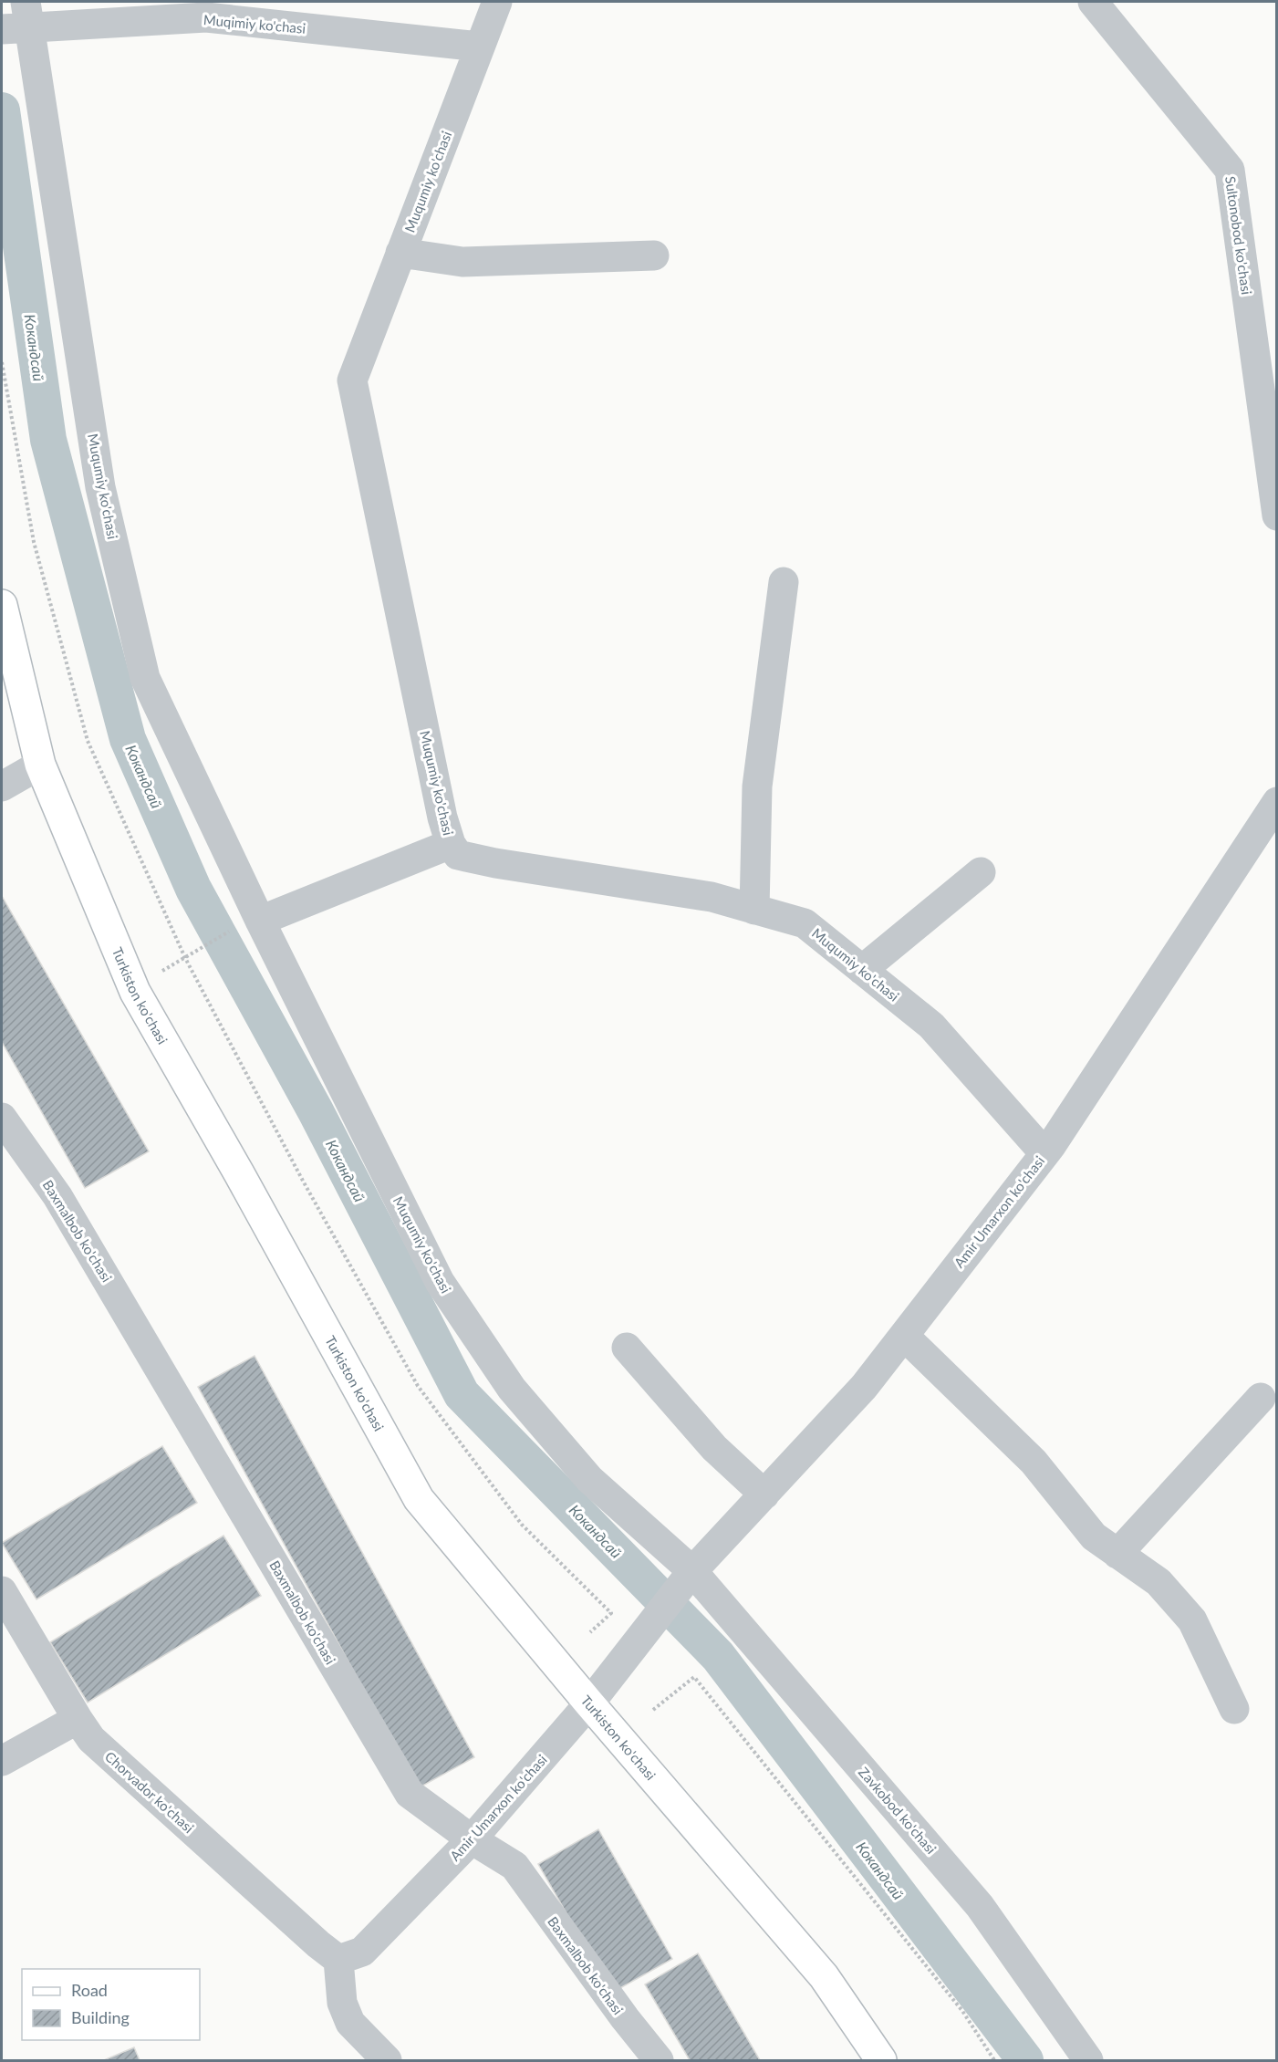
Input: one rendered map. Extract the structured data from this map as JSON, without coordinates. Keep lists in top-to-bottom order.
{
  "streets": {
    "main road": ["Turkiston ko'chasi"],
    "street": [
      "Muqimiy ko'chasi",
      "Muqumiy ko'chasi",
      "Sultonobod ko'chasi",
      "Amir Umarxon ko'chasi",
      "Baxmalbob ko'chasi",
      "Chorvador ko'chasi",
      "Zavkobod ko'chasi"
    ]
  },
  "crossings": [
    ["Muqimiy ko'chasi", "Muqumiy ko'chasi"],
    ["Muqumiy ko'chasi", "Amir Umarxon ko'chasi"],
    ["Muqumiy ko'chasi", "Zavkobod ko'chasi"],
    ["Turkiston ko'chasi", "Amir Umarxon ko'chasi"],
    ["Amir Umarxon ko'chasi", "Baxmalbob ko'chasi"],
    ["Amir Umarxon ko'chasi", "Chorvador ko'chasi"],
    ["Amir Umarxon ko'chasi", "Zavkobod ko'chasi"]
  ],
  "water": ["Кокандсай"],
  "legend": ["Road", "Building"]
}
